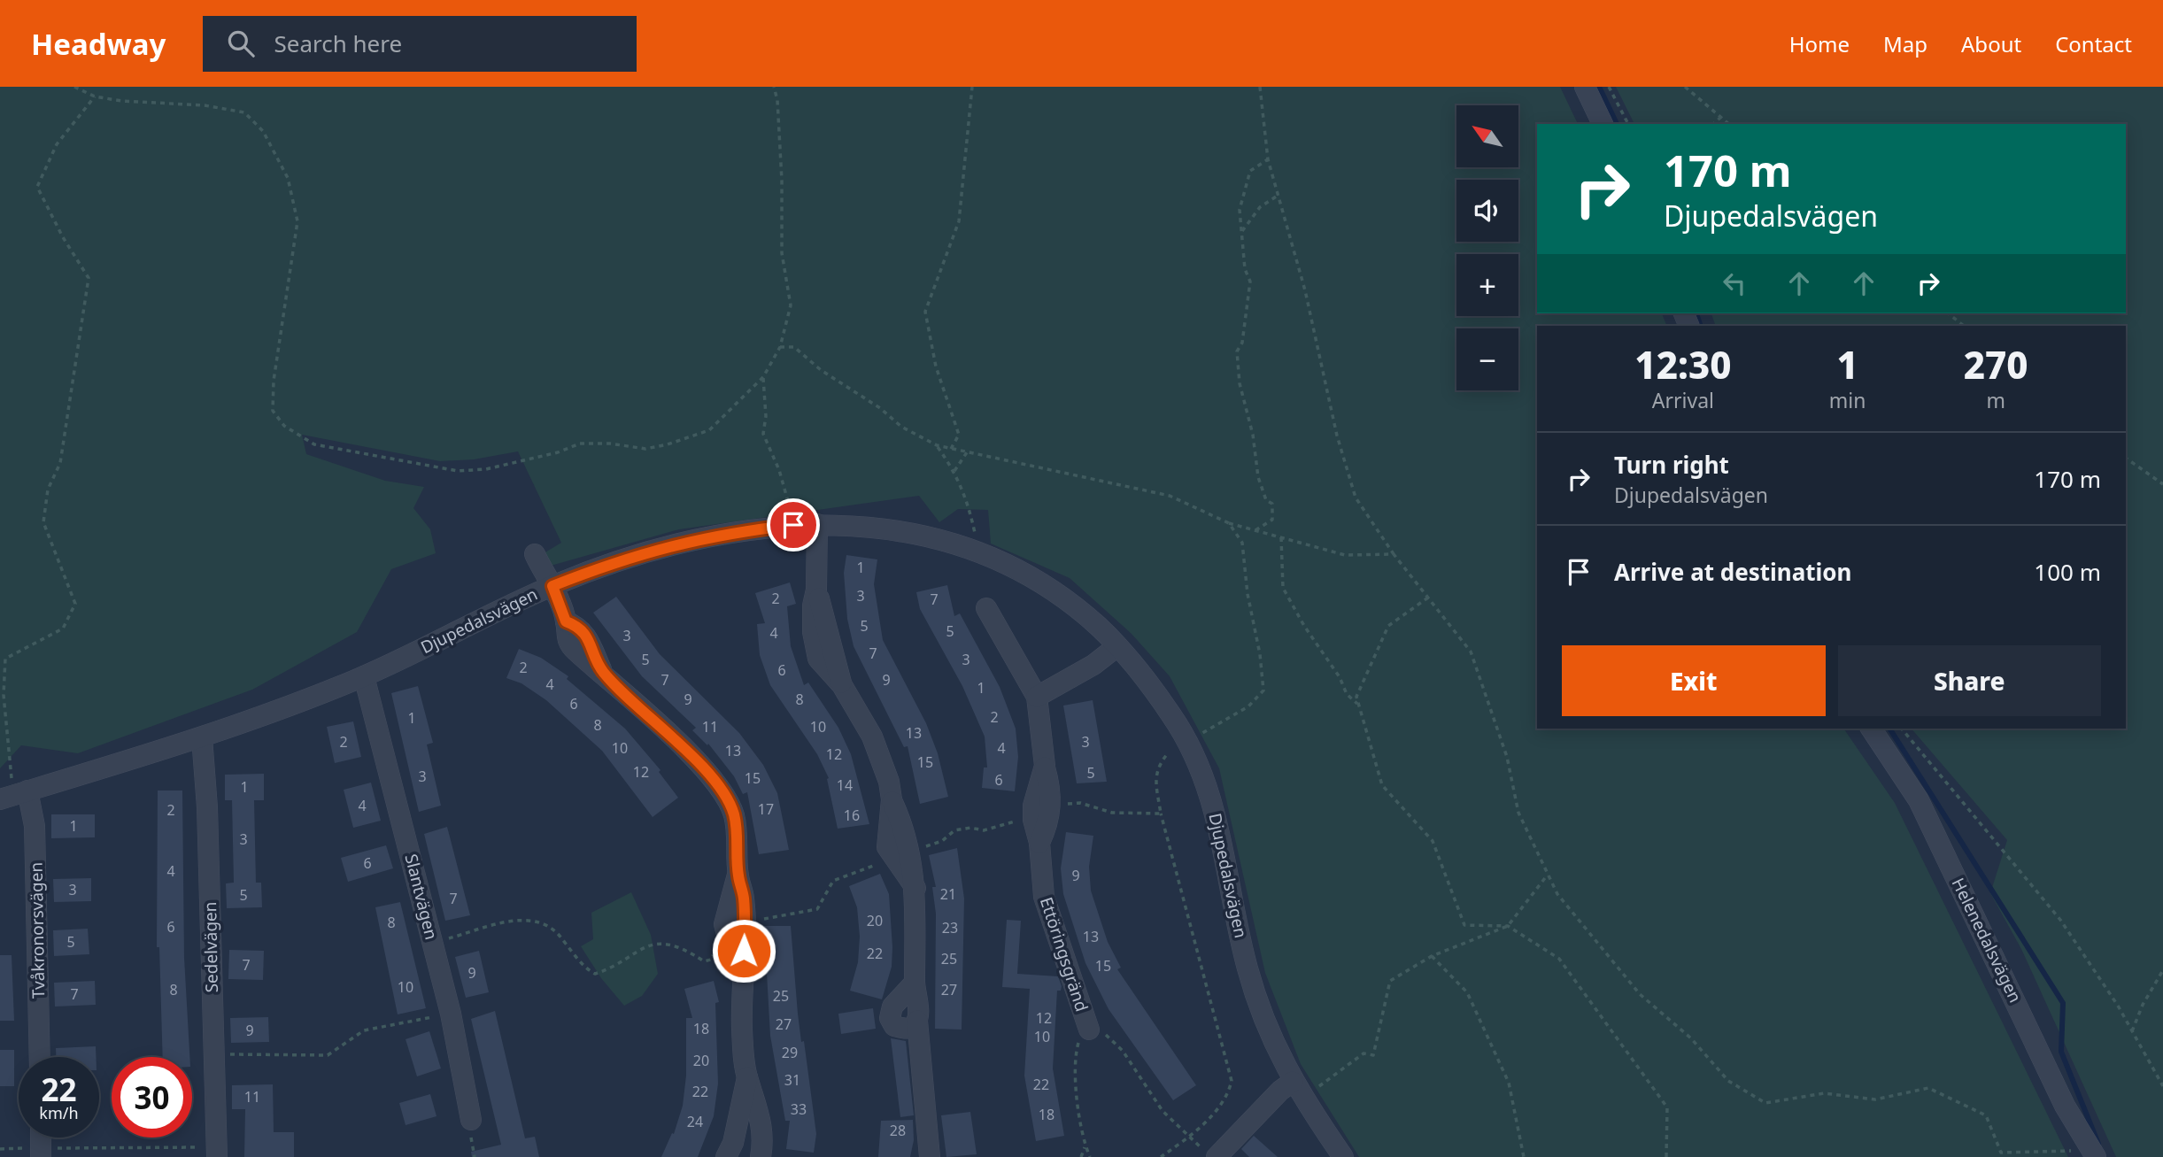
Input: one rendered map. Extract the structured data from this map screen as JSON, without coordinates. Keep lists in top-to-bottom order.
{
  "streets": {
    "street": [
      "Djupedalsvägen",
      "Slantvägen",
      "Tvåkronorsvägen",
      "Helenedalsvägen",
      "Sedelvägen",
      "Ettöringsgränd"
    ]
  },
  "crossings": [
    ["Djupedalsvägen", "Slantvägen"],
    ["Djupedalsvägen", "Tvåkronorsvägen"],
    ["Djupedalsvägen", "Sedelvägen"]
  ],
  "house_numbers": [
    "1",
    "3",
    "2",
    "7",
    "5",
    "5",
    "4",
    "3",
    "7",
    "5",
    "3",
    "2",
    "6",
    "7",
    "9",
    "4",
    "1",
    "9",
    "8",
    "6",
    "2",
    "1",
    "8",
    "11",
    "10",
    "13",
    "2",
    "3",
    "10",
    "4",
    "13",
    "12",
    "15",
    "12",
    "5",
    "3",
    "15",
    "6",
    "14",
    "1",
    "4",
    "17",
    "2",
    "16",
    "1",
    "3",
    "6",
    "4",
    "9",
    "3",
    "21",
    "5",
    "7",
    "20",
    "8",
    "6",
    "23",
    "13",
    "5",
    "22",
    "25",
    "7",
    "15",
    "9",
    "10",
    "8",
    "27",
    "7",
    "25",
    "12",
    "27",
    "18",
    "9",
    "10",
    "29",
    "20",
    "31",
    "22",
    "22",
    "11",
    "33",
    "18",
    "24",
    "28"
  ],
  "north": "top left",
  "page": {
    "header": "Headway",
    "search": "Search here",
    "nav": [
      "Home",
      "Map",
      "About",
      "Contact"
    ],
    "map_buttons": ["+", "−"],
    "turn": ["170 m", "Djupedalsvägen"],
    "eta": [
      "12:30",
      "Arrival",
      "1",
      "min",
      "270",
      "m"
    ],
    "list": [
      {
        "name": "Turn right",
        "note": "Djupedalsvägen",
        "value": "170 m"
      },
      {
        "name": "Arrive at destination",
        "value": "100 m"
      }
    ],
    "buttons": ["Exit", "Share"],
    "speed": "22 km/h",
    "limit": "30"
  }
}
